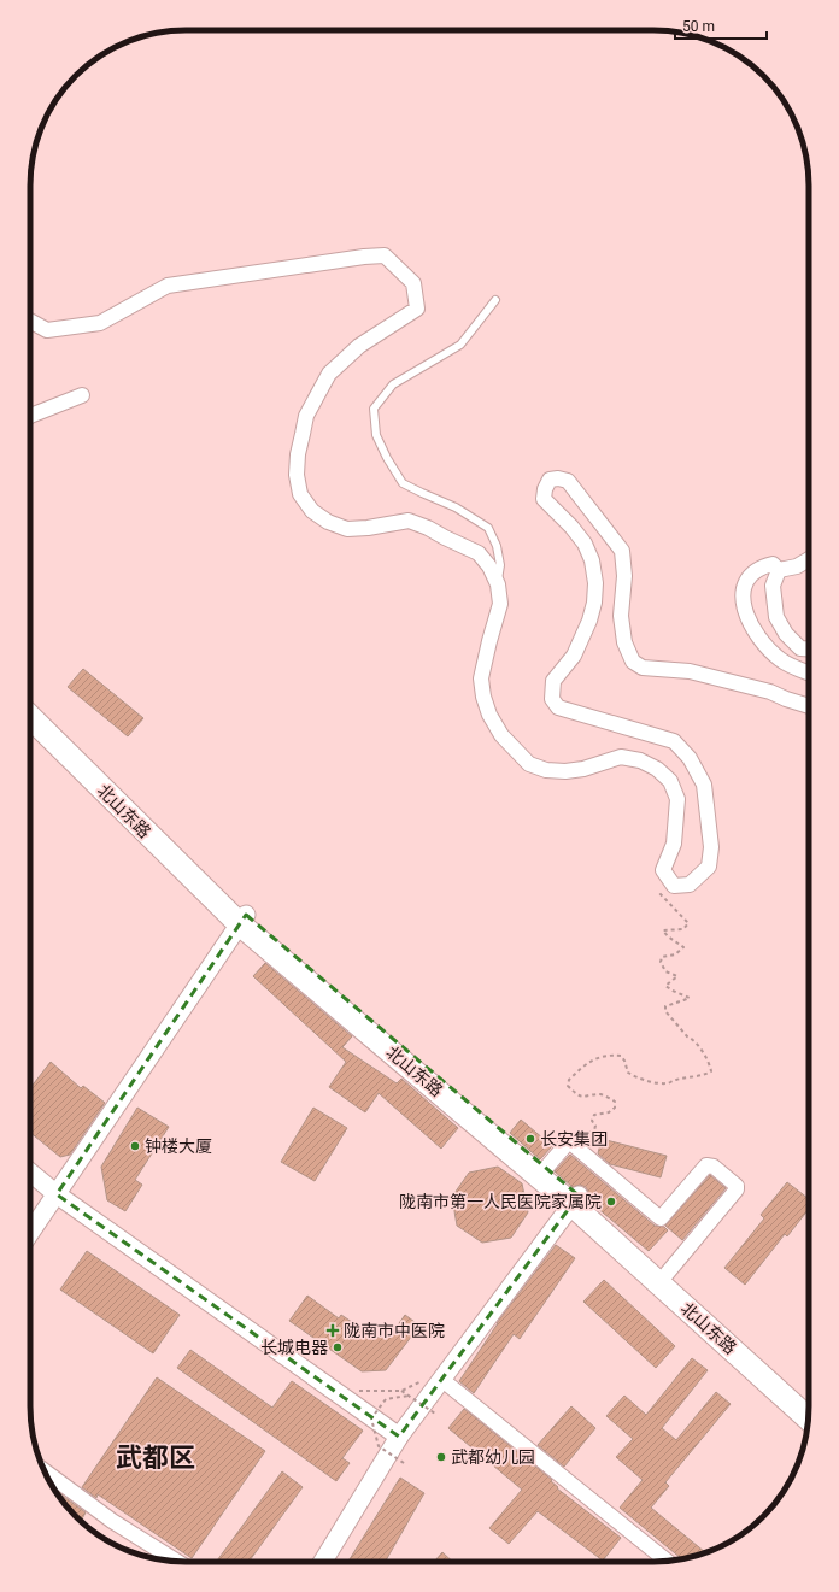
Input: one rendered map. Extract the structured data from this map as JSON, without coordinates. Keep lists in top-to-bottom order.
{
  "streets": {
    "main road": ["北山东路"]
  },
  "districts": ["武都区"],
  "places": {
    "other": [
      "长安集团",
      "钟楼大厦",
      "陇南市第一人民医院家属院",
      "长城电器",
      "武都幼儿园"
    ],
    "health": ["陇南市中医院"]
  },
  "scale_bar": "50 m"
}
